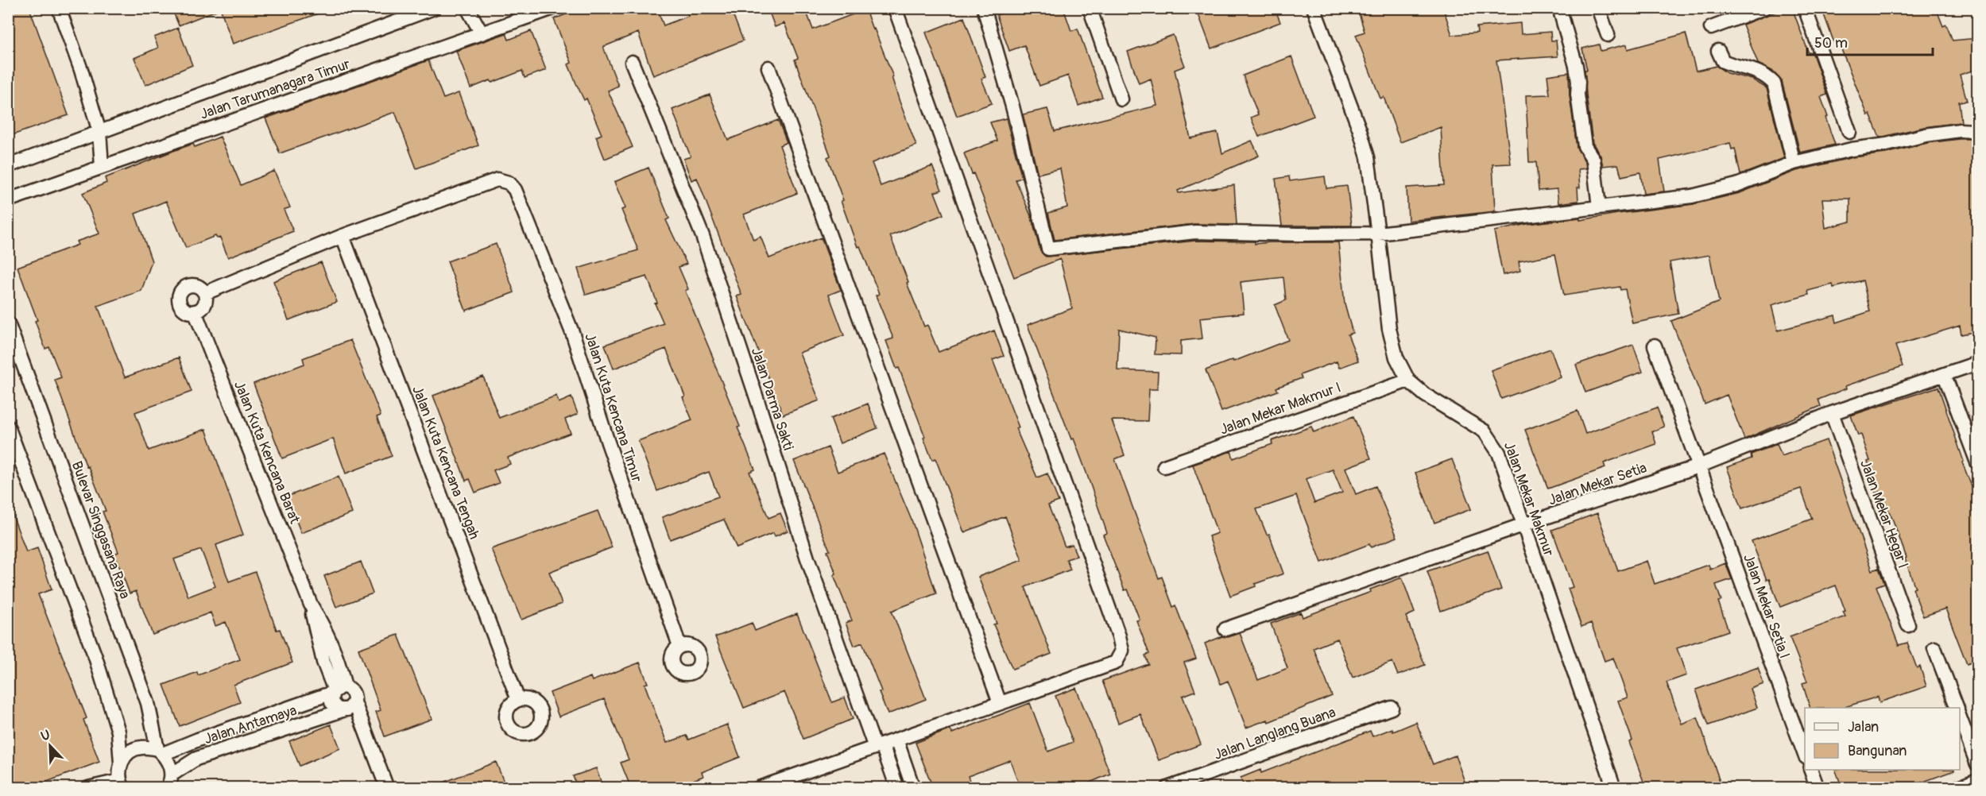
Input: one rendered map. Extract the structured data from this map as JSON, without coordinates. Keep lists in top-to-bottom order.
{
  "streets": {
    "street": [
      "Jalan Tarumanagara Timur",
      "Jalan Darma Sakti",
      "Jalan Kuta Kencana Timur",
      "Jalan Mekar Makmur I",
      "Jalan Kuta Kencana Barat",
      "Jalan Kuta Kencana Tengah",
      "Jalan Mekar Setia",
      "Jalan Mekar Makmur",
      "Jalan Mekar Hegar I",
      "Bulevar Singgasana Raya",
      "Jalan Mekar Setia I",
      "Jalan Antamaya",
      "Jalan Langlang Buana"
    ]
  },
  "crossings": [
    ["Jalan Kuta Kencana Timur", "Jalan Kuta Kencana Tengah"],
    ["Jalan Mekar Makmur I", "Jalan Mekar Makmur"],
    ["Jalan Kuta Kencana Barat", "Jalan Antamaya"],
    ["Jalan Mekar Setia", "Jalan Mekar Makmur"],
    ["Jalan Mekar Setia", "Jalan Mekar Hegar I"],
    ["Jalan Mekar Setia", "Jalan Mekar Setia I"],
    ["Bulevar Singgasana Raya", "Jalan Antamaya"]
  ],
  "legend": ["Jalan", "Bangunan"],
  "scale_bar": "50 m",
  "north": "top left"
}
